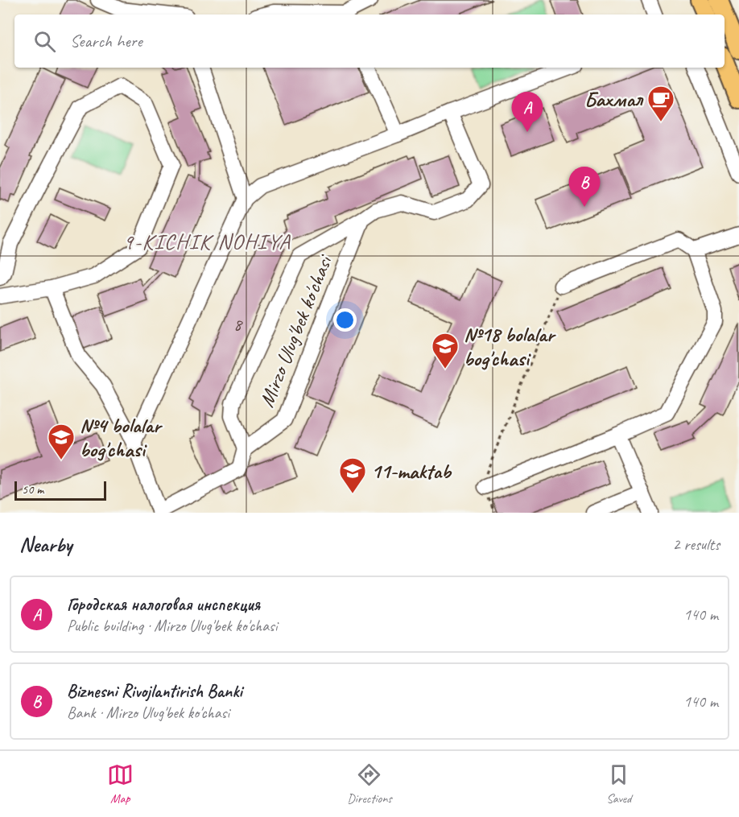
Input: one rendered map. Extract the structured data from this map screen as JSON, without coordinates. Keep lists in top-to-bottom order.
{
  "streets": {
    "street": ["Mirzo Ulug'bek ko'chasi"]
  },
  "districts": ["9-KICHIK NOHIYA"],
  "places": {
    "cafe": ["Бахмал"],
    "school or university": ["№18 bolalar bog'chasi", "№4 bolalar bog'chasi", "11-maktab"]
  },
  "house_numbers": ["8"],
  "scale_bar": "50 m",
  "page": {
    "search": "Search here",
    "pins": ["A", "B"],
    "scale": "50 m",
    "heading": ["Nearby", "2 results"],
    "list": [
      {
        "mark": "A",
        "name": "Городская налоговая инспекция",
        "note": "Public building · Mirzo Ulug'bek ko'chasi",
        "value": "140 m"
      },
      {
        "mark": "B",
        "name": "Biznesni Rivojlantirish Banki",
        "note": "Bank · Mirzo Ulug'bek ko'chasi",
        "value": "140 m"
      }
    ],
    "nav": ["Map", "Directions", "Saved"]
  }
}
